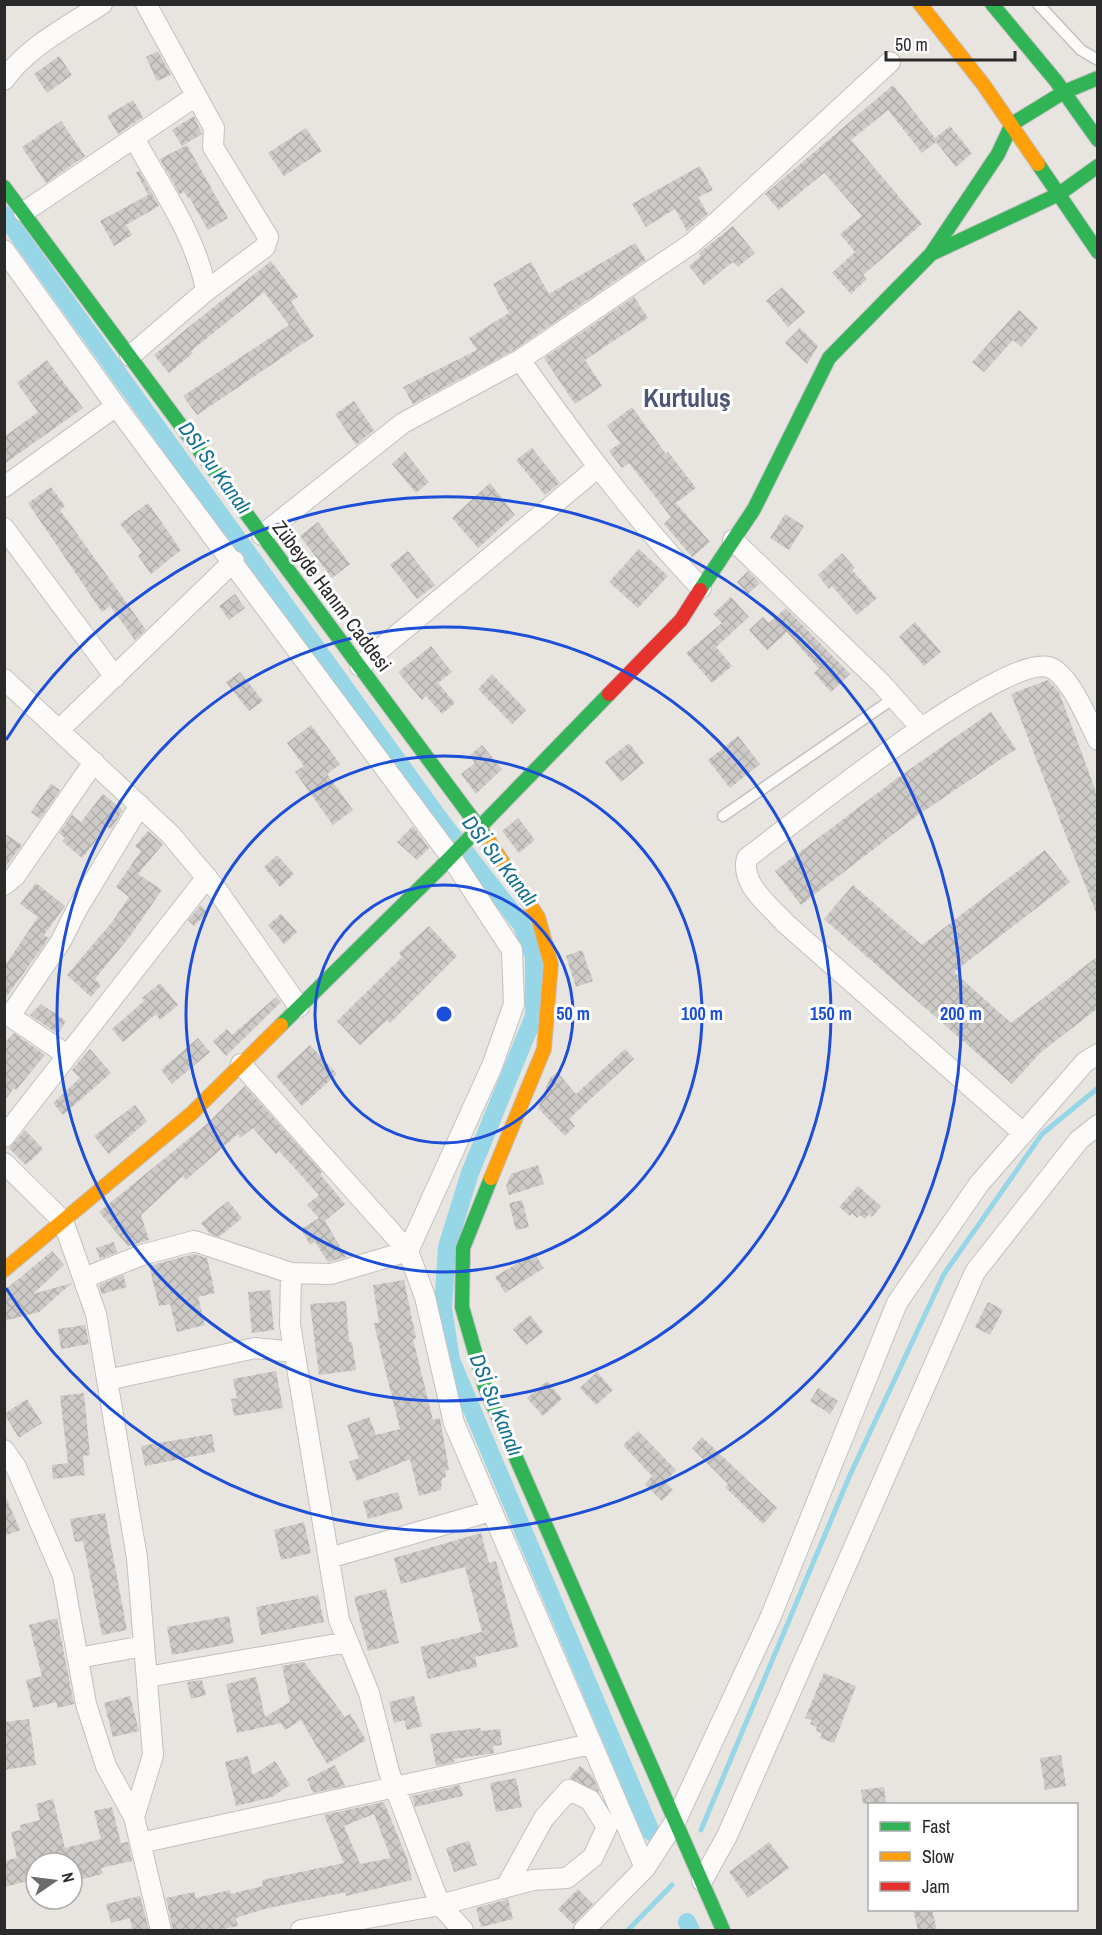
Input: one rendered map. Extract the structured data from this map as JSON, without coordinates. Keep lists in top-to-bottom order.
{
  "streets": {
    "street": ["Zübeyde Hanım Caddesi"]
  },
  "districts": ["Kurtuluş"],
  "water": ["DSİ Su Kanalı"],
  "legend": ["Fast", "Slow", "Jam"],
  "scale_bar": "50 m",
  "north": "right",
  "rings": [
    "50 m",
    "100 m",
    "150 m",
    "200 m"
  ]
}
